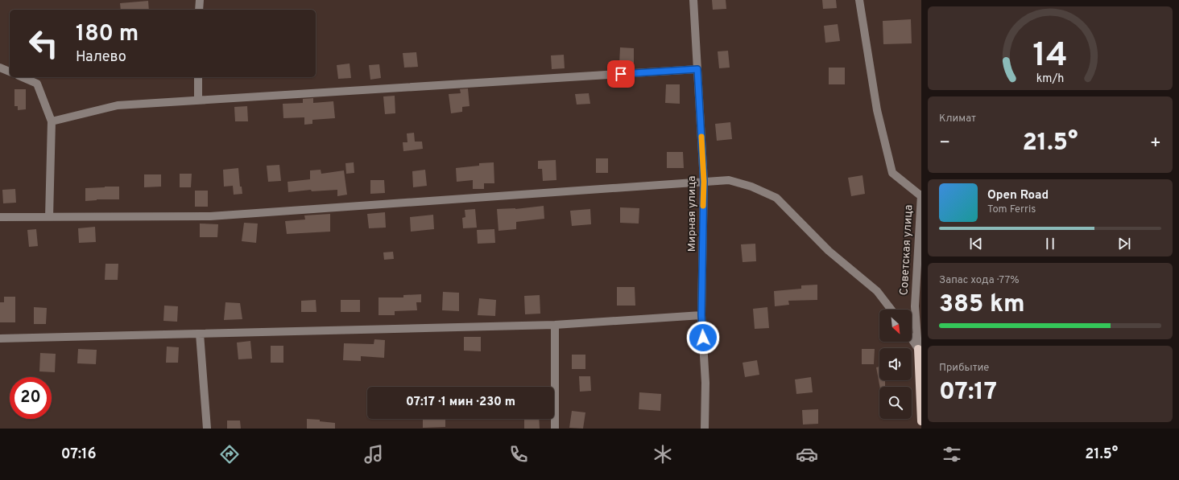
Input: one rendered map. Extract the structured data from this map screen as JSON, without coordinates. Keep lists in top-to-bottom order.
{
  "streets": {
    "main road": ["Советская улица"],
    "street": ["Мирная улица"]
  },
  "north": "bottom right",
  "page": {
    "turn": ["180 m", "Налево"],
    "tile": [
      "Климат",
      ["Запас хода · 77%", "385 km"],
      ["Прибытие", "07:17"]
    ],
    "heat": ["−", "21.5°", "+"],
    "song": ["Open Road", "Tom Ferris"],
    "limit": "20",
    "trip": "07:17 · 1 мин · 230 m",
    "tabs": ["07:16", "21.5°"],
    "gauge": ["14", "km/h"]
  }
}
